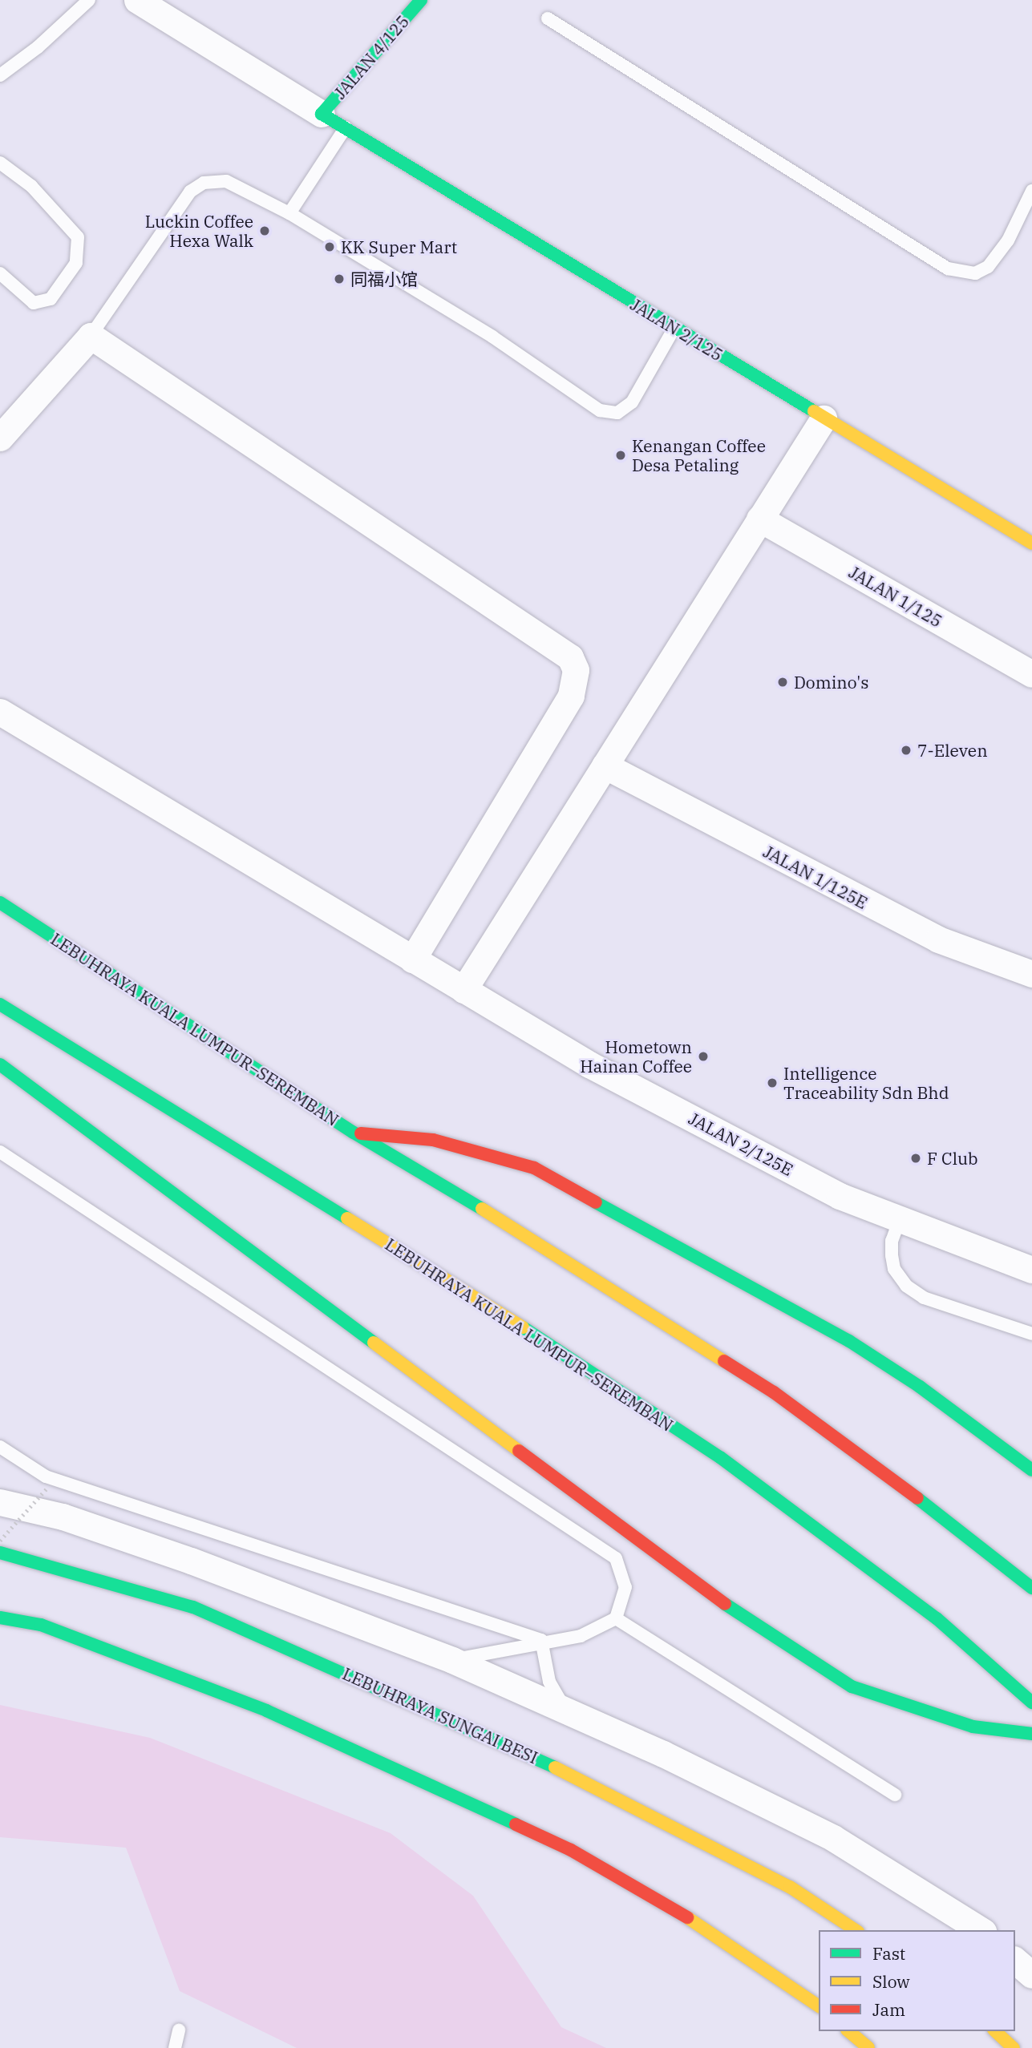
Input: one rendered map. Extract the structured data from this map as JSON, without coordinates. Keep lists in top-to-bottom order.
{
  "streets": {
    "main road": [
      "JALAN 4/125",
      "JALAN 2/125",
      "LEBUHRAYA KUALA LUMPUR–SEREMBAN",
      "LEBUHRAYA SUNGAI BESI"
    ],
    "street": ["JALAN 1/125", "JALAN 1/125E", "JALAN 2/125E"]
  },
  "crossings": [
    ["JALAN 4/125", "JALAN 2/125"]
  ],
  "places": [
    "Luckin Coffee Hexa Walk",
    "KK Super Mart",
    "同福小馆",
    "Kenangan Coffee Desa Petaling",
    "Domino's",
    "7-Eleven",
    "Hometown Hainan Coffee",
    "Intelligence Traceability Sdn Bhd",
    "F Club"
  ],
  "legend": ["Fast", "Slow", "Jam"]
}
